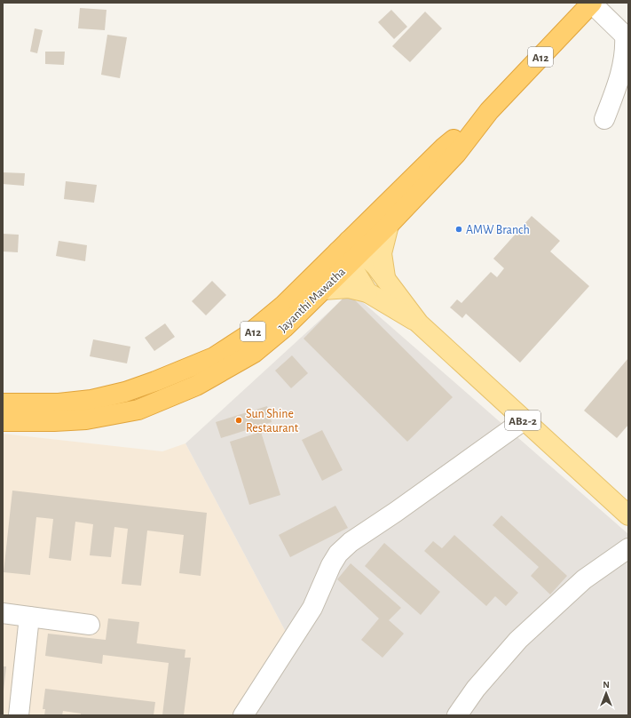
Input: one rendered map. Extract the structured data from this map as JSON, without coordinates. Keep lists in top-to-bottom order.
{
  "streets": {
    "highway": ["A12", "Jayanthi Mawatha"],
    "main road": ["AB2-2"]
  },
  "crossings": [
    ["Jayanthi Mawatha", "AB2-2"]
  ],
  "places": ["AMW Branch", "Sun Shine Restaurant"],
  "north": "top"
}
